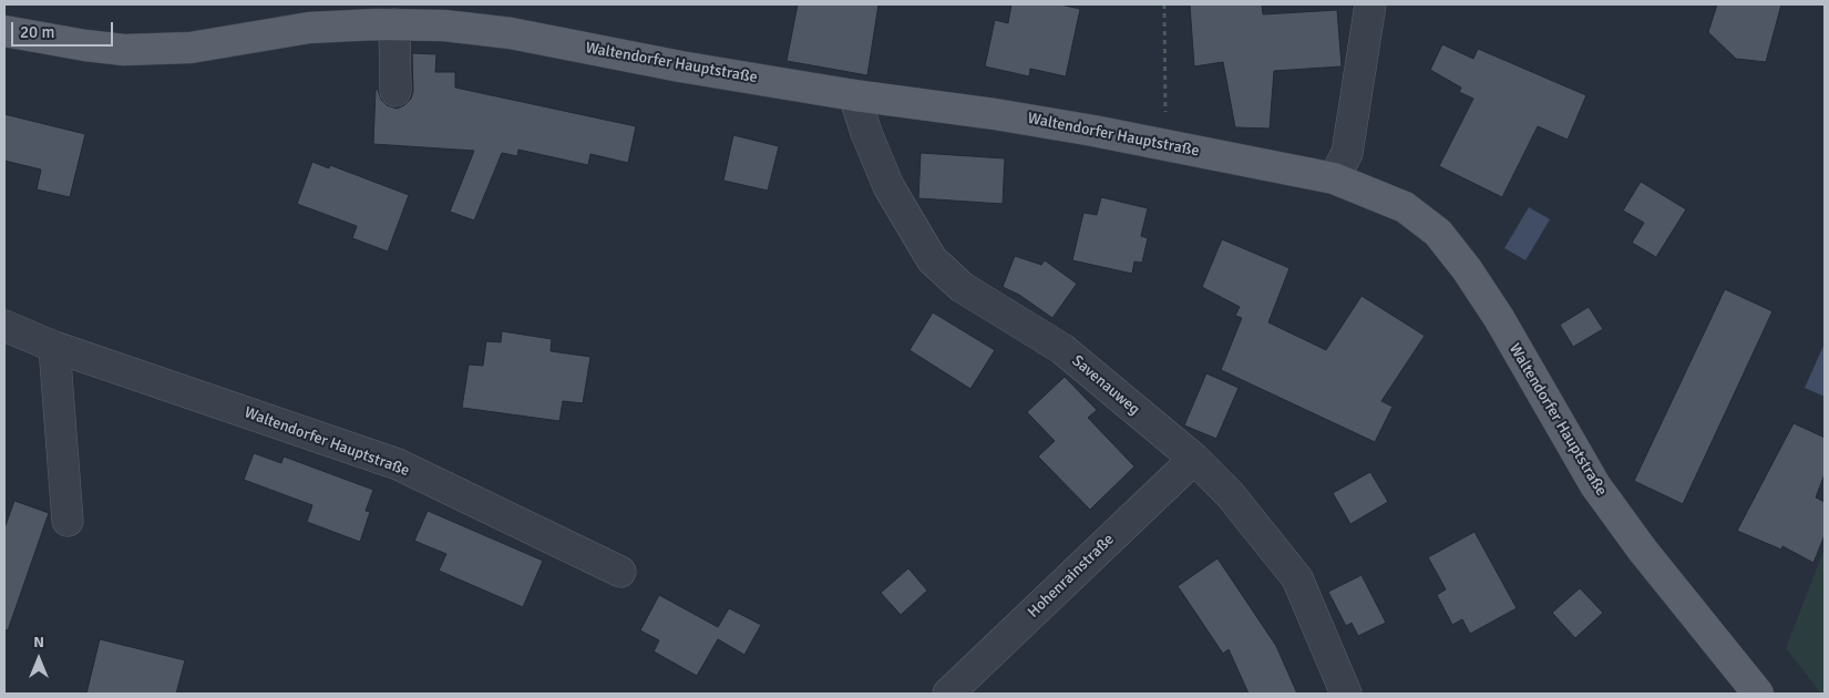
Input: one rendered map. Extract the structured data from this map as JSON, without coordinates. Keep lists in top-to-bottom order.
{
  "streets": {
    "main road": ["Waltendorfer Hauptstraße"],
    "street": ["Savenauweg", "Hohenrainstraße"]
  },
  "crossings": [
    ["Waltendorfer Hauptstraße", "Savenauweg"],
    ["Savenauweg", "Hohenrainstraße"]
  ],
  "scale_bar": "20 m",
  "north": "top"
}
